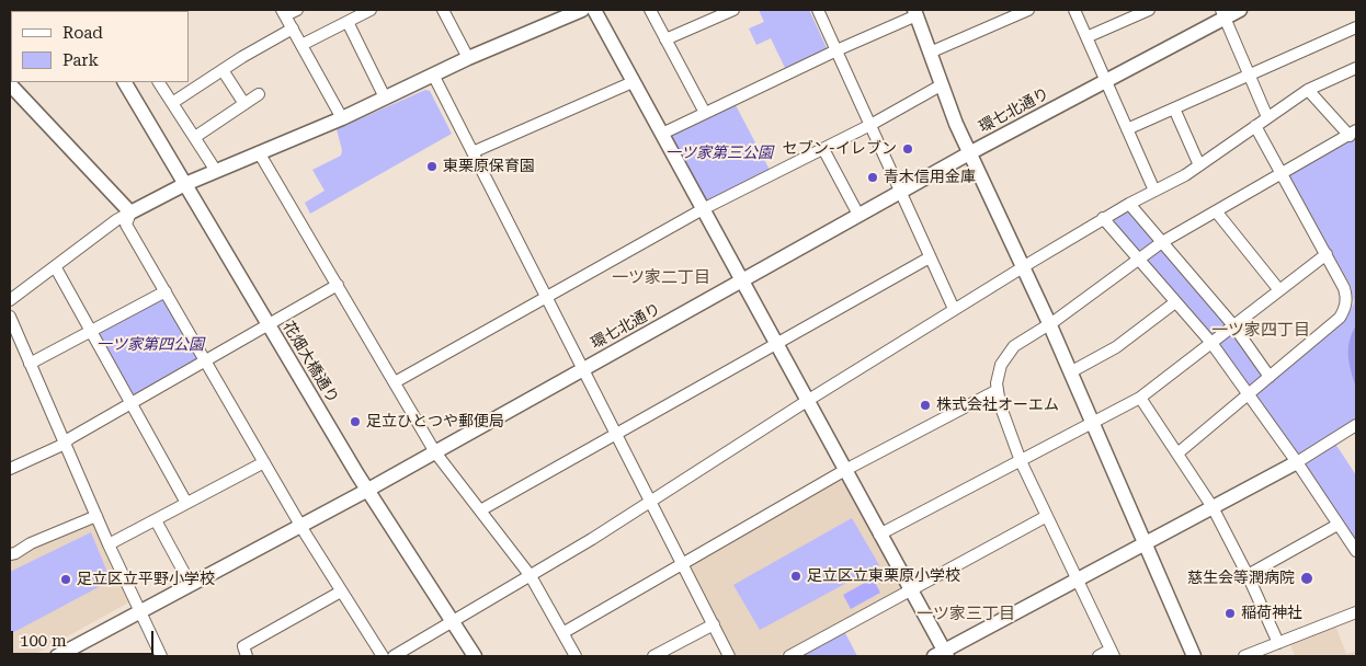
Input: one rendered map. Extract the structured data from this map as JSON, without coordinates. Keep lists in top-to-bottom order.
{
  "streets": {
    "street": ["環七北通り", "花畑大橋通り"]
  },
  "crossings": [
    ["環七北通り", "花畑大橋通り"]
  ],
  "districts": ["一ツ家二丁目", "一ツ家四丁目", "一ツ家三丁目"],
  "parks": ["一ツ家第三公園", "一ツ家第四公園"],
  "places": [
    "セブン-イレブン",
    "東栗原保育園",
    "青木信用金庫",
    "株式会社オーエム",
    "足立ひとつや郵便局",
    "足立区立東栗原小学校",
    "慈生会等潤病院",
    "足立区立平野小学校",
    "稲荷神社"
  ],
  "legend": ["Road", "Park"],
  "scale_bar": "100 m"
}
